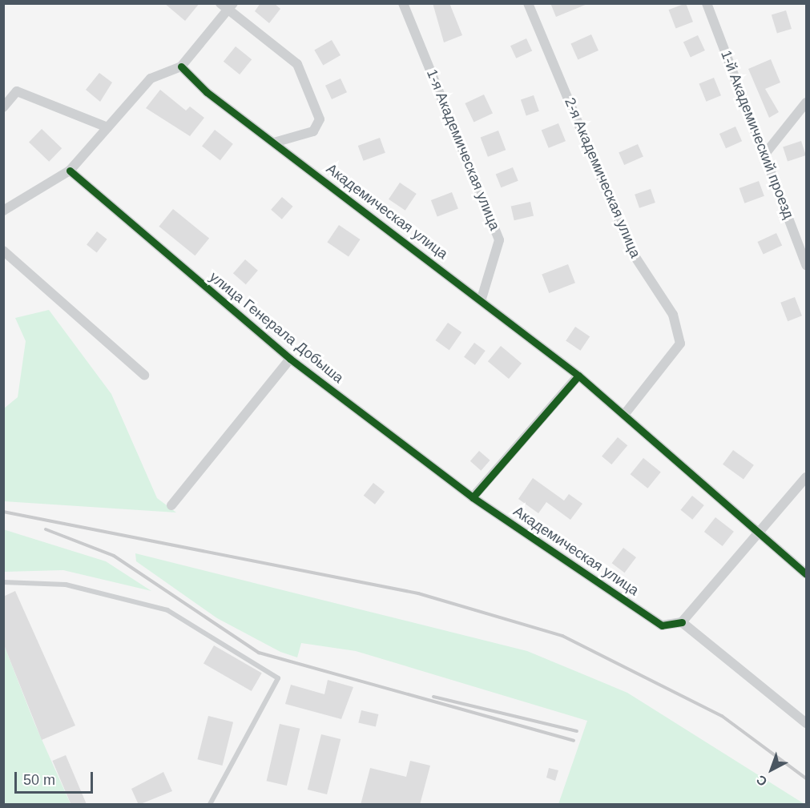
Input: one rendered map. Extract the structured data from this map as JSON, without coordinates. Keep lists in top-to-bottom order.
{
  "streets": {
    "street": [
      "1-й Академический проезд",
      "1-я Академическая улица",
      "2-я Академическая улица",
      "Академическая улица",
      "улица Генерала Добыша"
    ]
  },
  "crossings": [
    ["1-я Академическая улица", "Академическая улица"],
    ["2-я Академическая улица", "Академическая улица"],
    ["Академическая улица", "улица Генерала Добыша"]
  ],
  "scale_bar": "50 m",
  "north": "bottom left"
}
